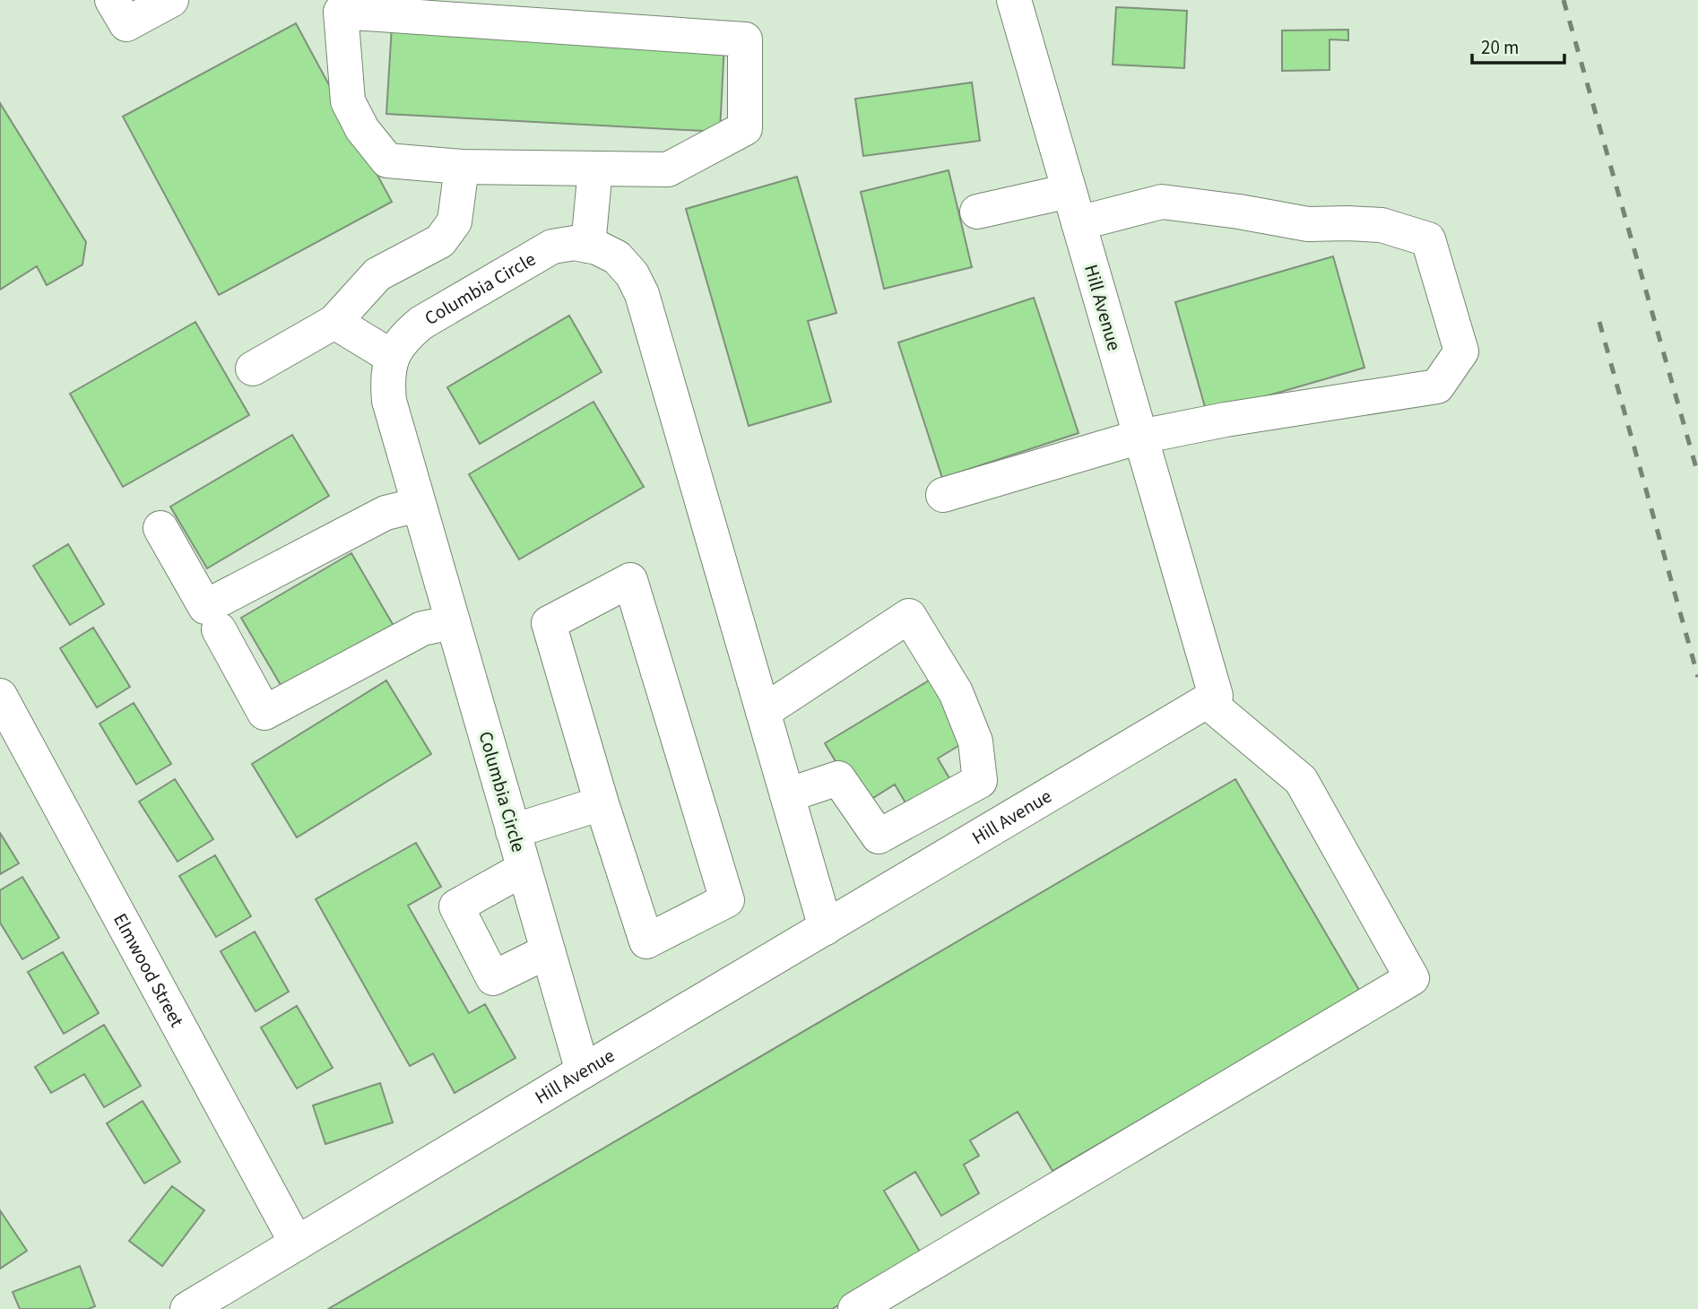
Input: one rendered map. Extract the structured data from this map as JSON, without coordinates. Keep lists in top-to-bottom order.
{
  "streets": {
    "street": ["Columbia Circle", "Hill Avenue", "Elmwood Street"]
  },
  "crossings": [
    ["Columbia Circle", "Hill Avenue"],
    ["Hill Avenue", "Elmwood Street"]
  ],
  "scale_bar": "20 m"
}
